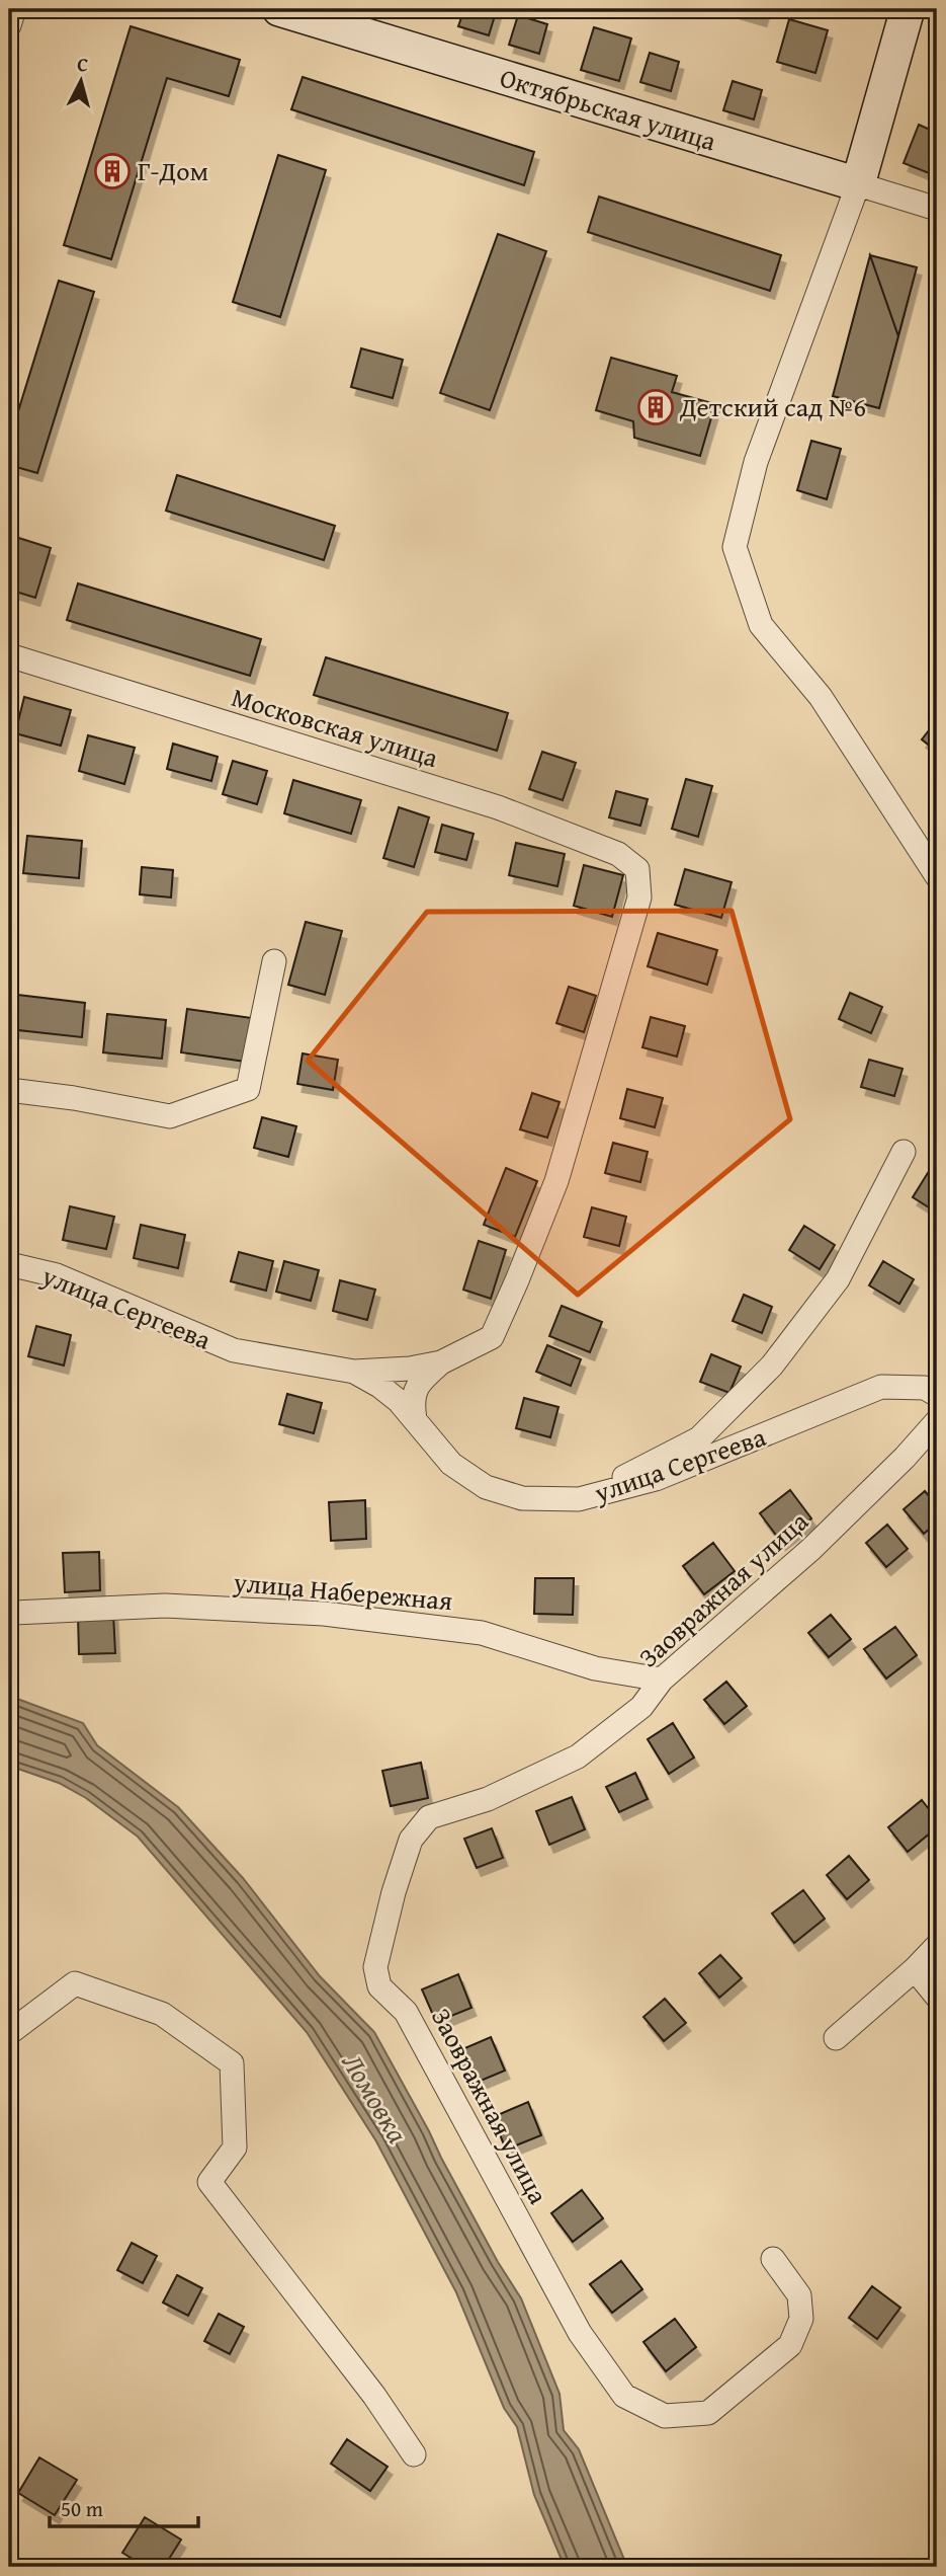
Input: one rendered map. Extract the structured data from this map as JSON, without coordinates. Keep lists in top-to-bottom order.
{
  "streets": {
    "main road": ["Октябрьская улица"],
    "street": [
      "Московская улица",
      "улица Сергеева",
      "Заовражная улица",
      "улица Набережная"
    ]
  },
  "crossings": [
    ["Заовражная улица", "улица Набережная"]
  ],
  "water": ["Ломовка"],
  "places": {
    "building": ["Г-Дом", "Детский сад №6"]
  },
  "scale_bar": "50 m",
  "north": "top"
}
